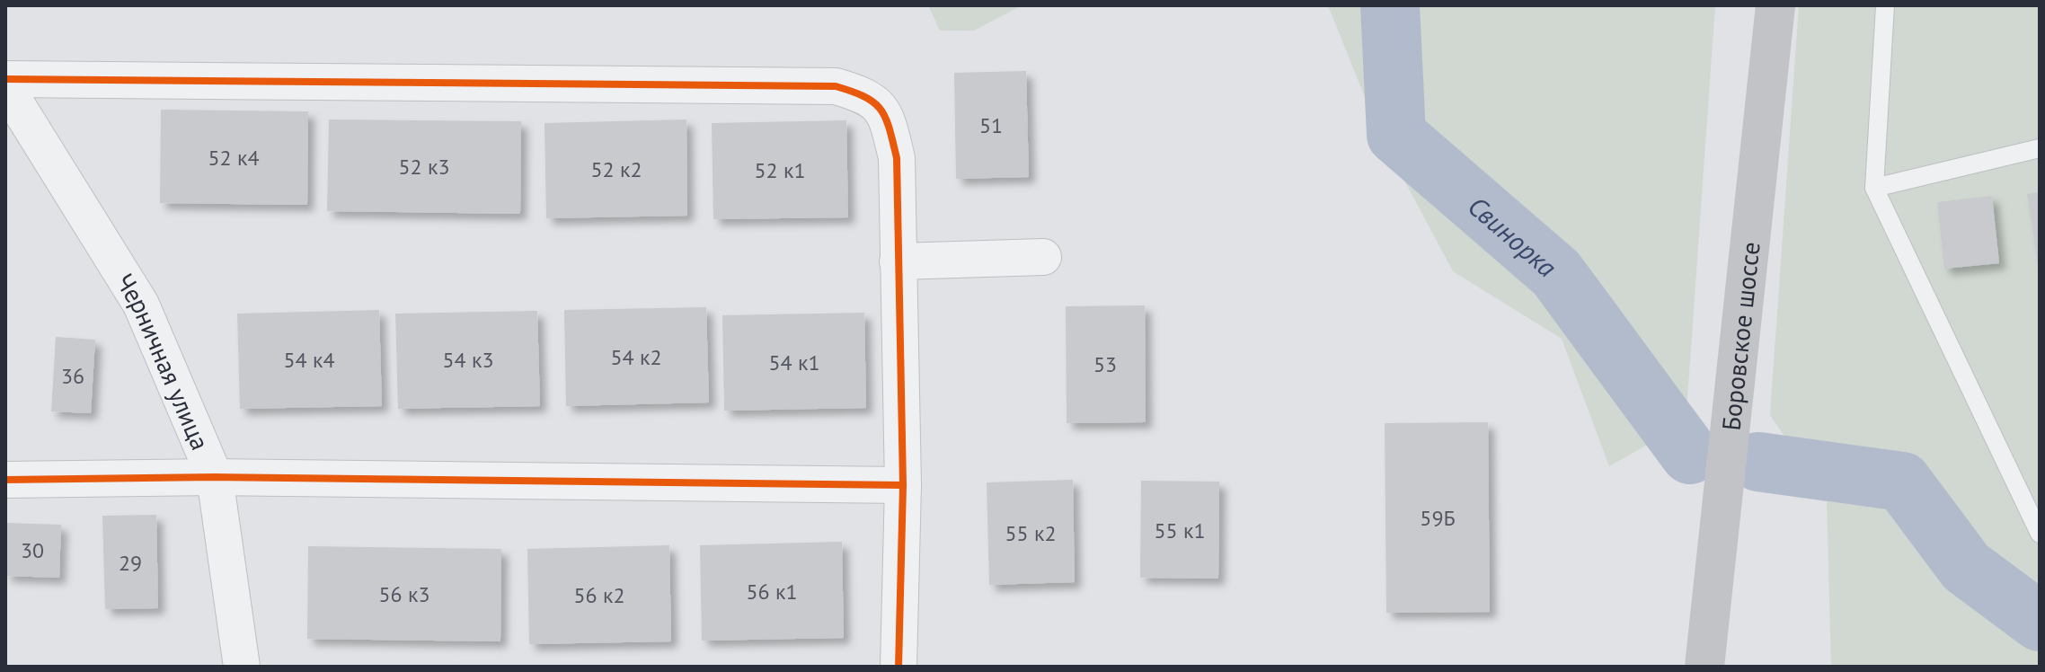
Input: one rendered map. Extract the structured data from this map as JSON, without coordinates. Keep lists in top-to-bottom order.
{
  "streets": {
    "main road": ["Боровское шоссе"],
    "street": ["Черничная улица"]
  },
  "water": ["Свинорка"],
  "house_numbers": [
    "51",
    "52 к4",
    "52 к3",
    "52 к2",
    "52 к1",
    "54 к2",
    "54 к4",
    "54 к3",
    "54 к1",
    "53",
    "36",
    "59Б",
    "55 к1",
    "55 к2",
    "30",
    "29",
    "56 к1",
    "56 к3",
    "56 к2"
  ]
}
